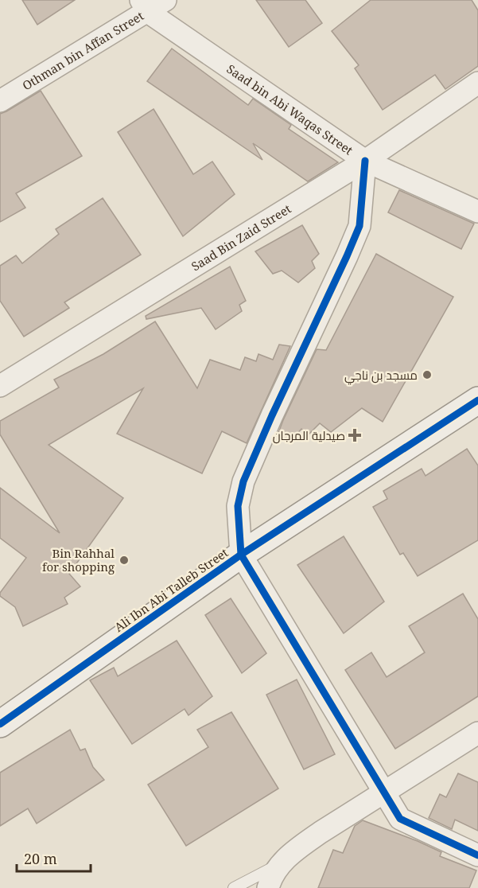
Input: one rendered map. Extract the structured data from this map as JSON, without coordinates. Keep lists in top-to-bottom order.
{
  "streets": {
    "street": [
      "Othman bin Affan Street",
      "Saad bin Abi Waqas Street",
      "Saad Bin Zaid Street",
      "Ali Ibn Abi Talleb Street"
    ]
  },
  "crossings": [
    ["Othman bin Affan Street", "Saad bin Abi Waqas Street"],
    ["Saad bin Abi Waqas Street", "Saad Bin Zaid Street"]
  ],
  "places": {
    "other": ["مسجد بن ناجي", "Bin Rahhal for shopping"],
    "health": ["صيدلية المرجان"]
  },
  "scale_bar": "20 m"
}
